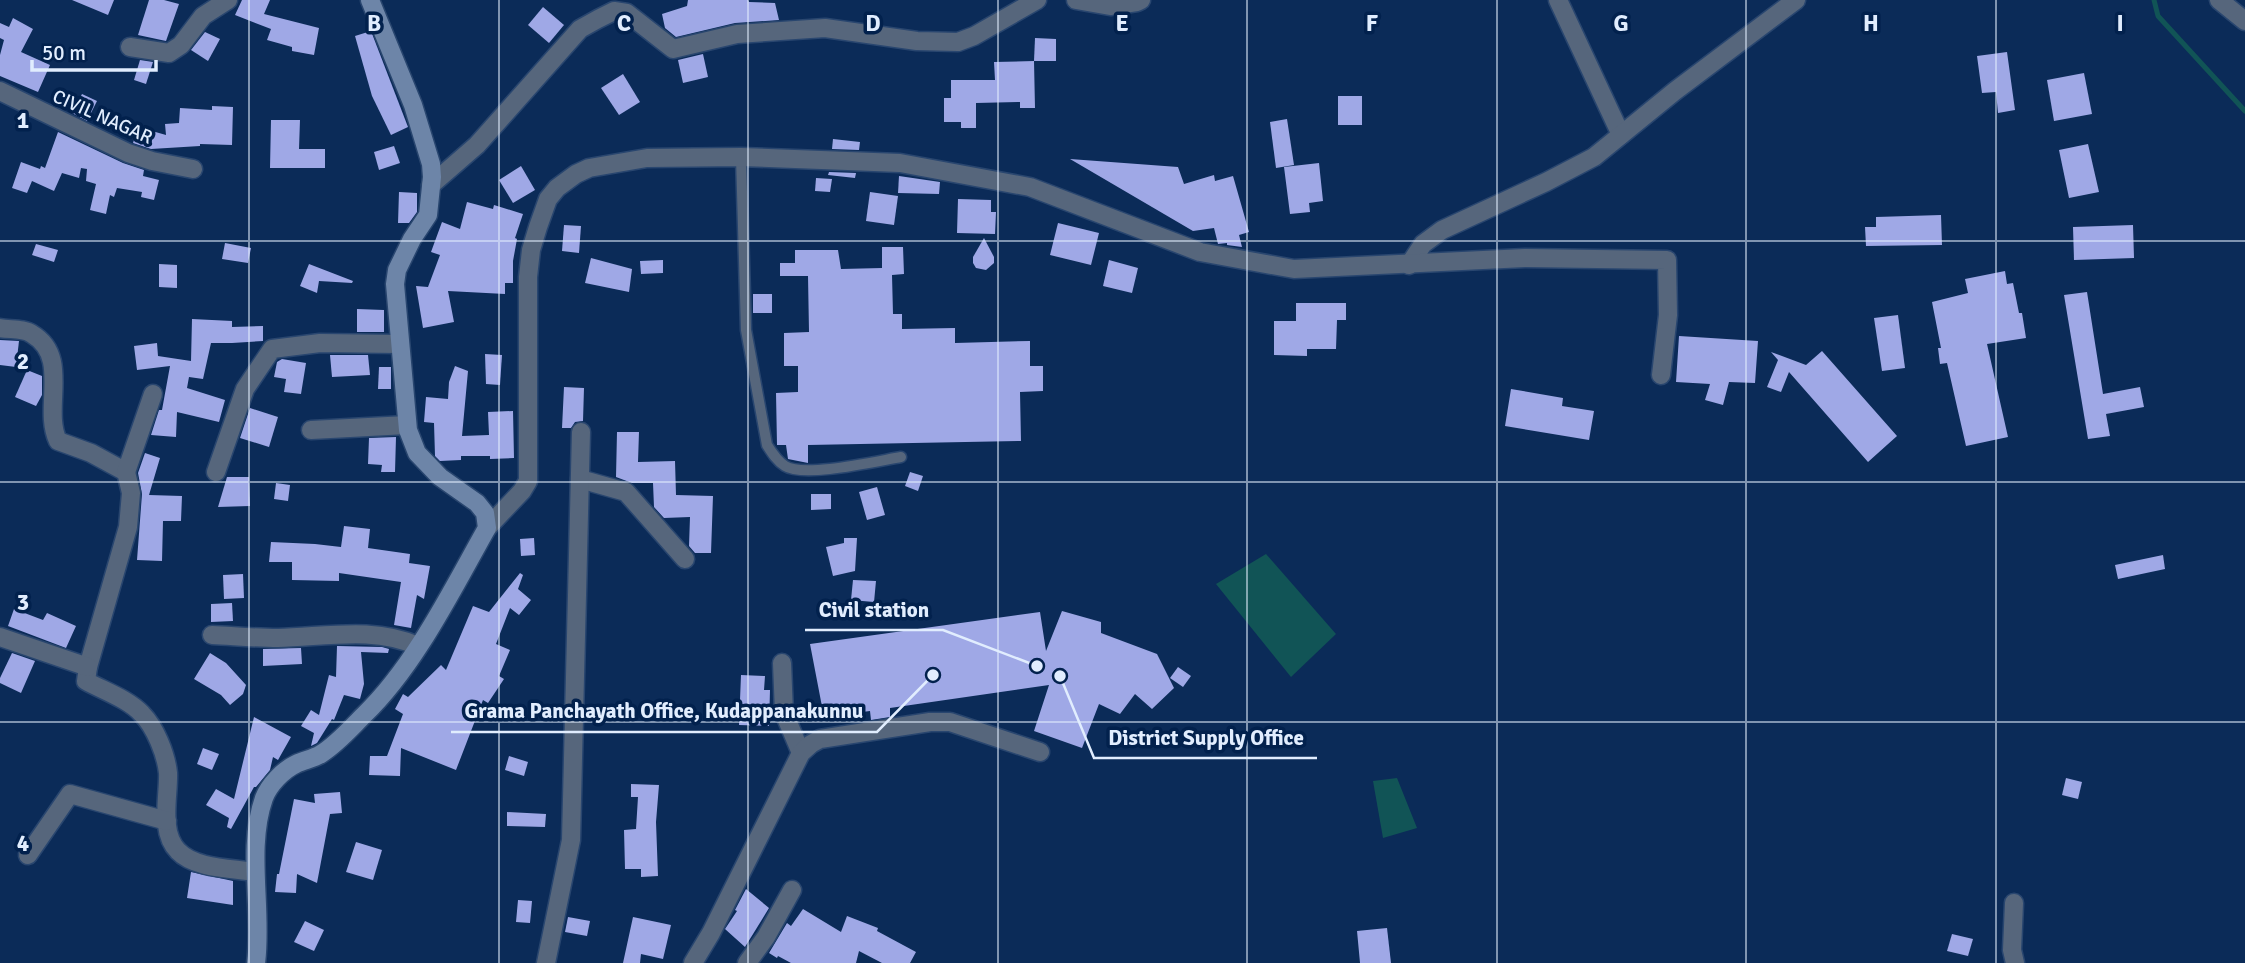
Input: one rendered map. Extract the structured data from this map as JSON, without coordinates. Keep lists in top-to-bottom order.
{
  "streets": {
    "street": ["CIVIL NAGAR"]
  },
  "places": ["Civil station", "Grama Panchayath Office, Kudappanakunnu", "District Supply Office"],
  "scale_bar": "50 m",
  "grid": {
    "columns": [
      "B",
      "C",
      "D",
      "E",
      "F",
      "G",
      "H",
      "I"
    ],
    "rows": [
      "1",
      "2",
      "3",
      "4"
    ]
  }
}
